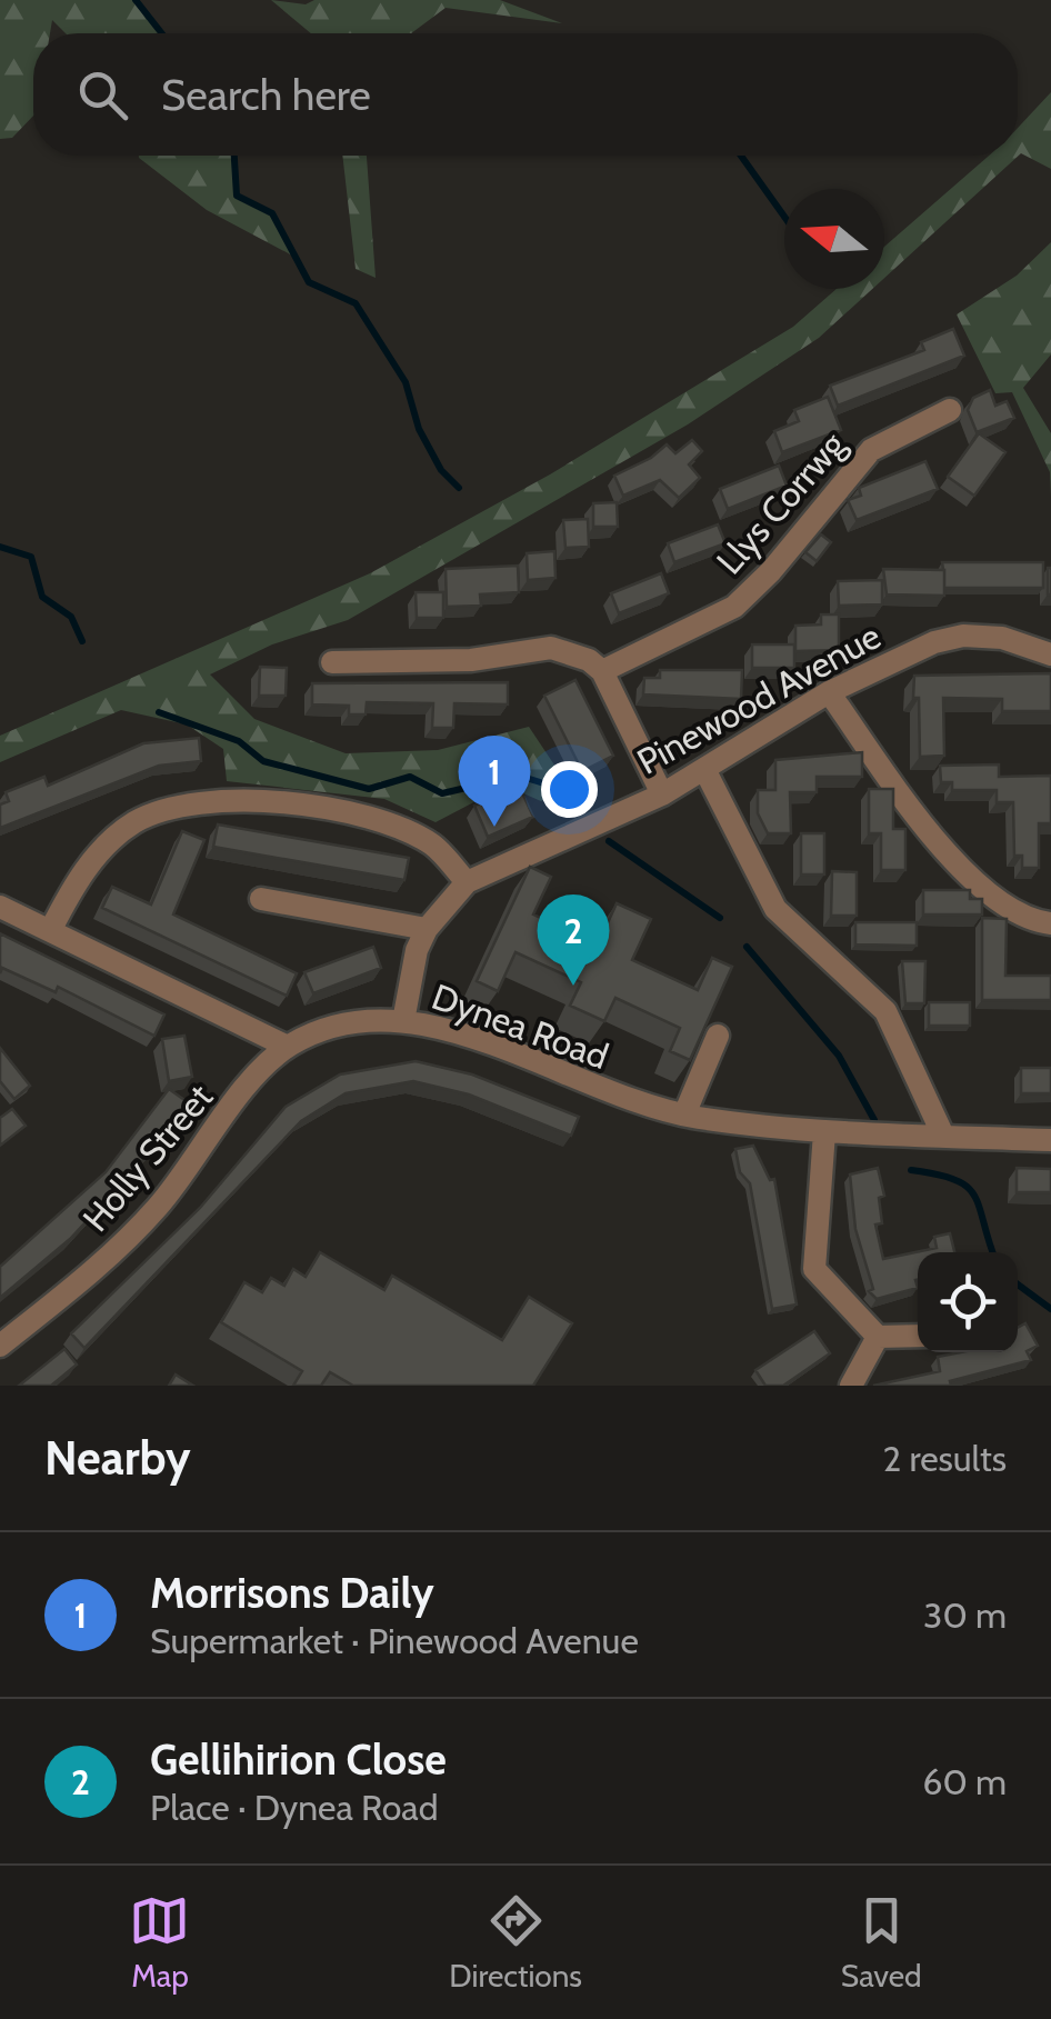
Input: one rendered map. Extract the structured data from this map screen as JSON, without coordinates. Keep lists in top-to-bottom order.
{
  "streets": {
    "street": [
      "Llys Corrwg",
      "Pinewood Avenue",
      "Dynea Road",
      "Holly Street"
    ]
  },
  "crossings": [
    ["Pinewood Avenue", "Dynea Road"],
    ["Dynea Road", "Holly Street"]
  ],
  "north": "left",
  "page": {
    "search": "Search here",
    "pins": ["1", "2"],
    "heading": ["Nearby", "2 results"],
    "list": [
      {
        "mark": "1",
        "name": "Morrisons Daily",
        "note": "Supermarket · Pinewood Avenue",
        "value": "30 m"
      },
      {
        "mark": "2",
        "name": "Gellihirion Close",
        "note": "Place · Dynea Road",
        "value": "60 m"
      }
    ],
    "nav": ["Map", "Directions", "Saved"]
  }
}
